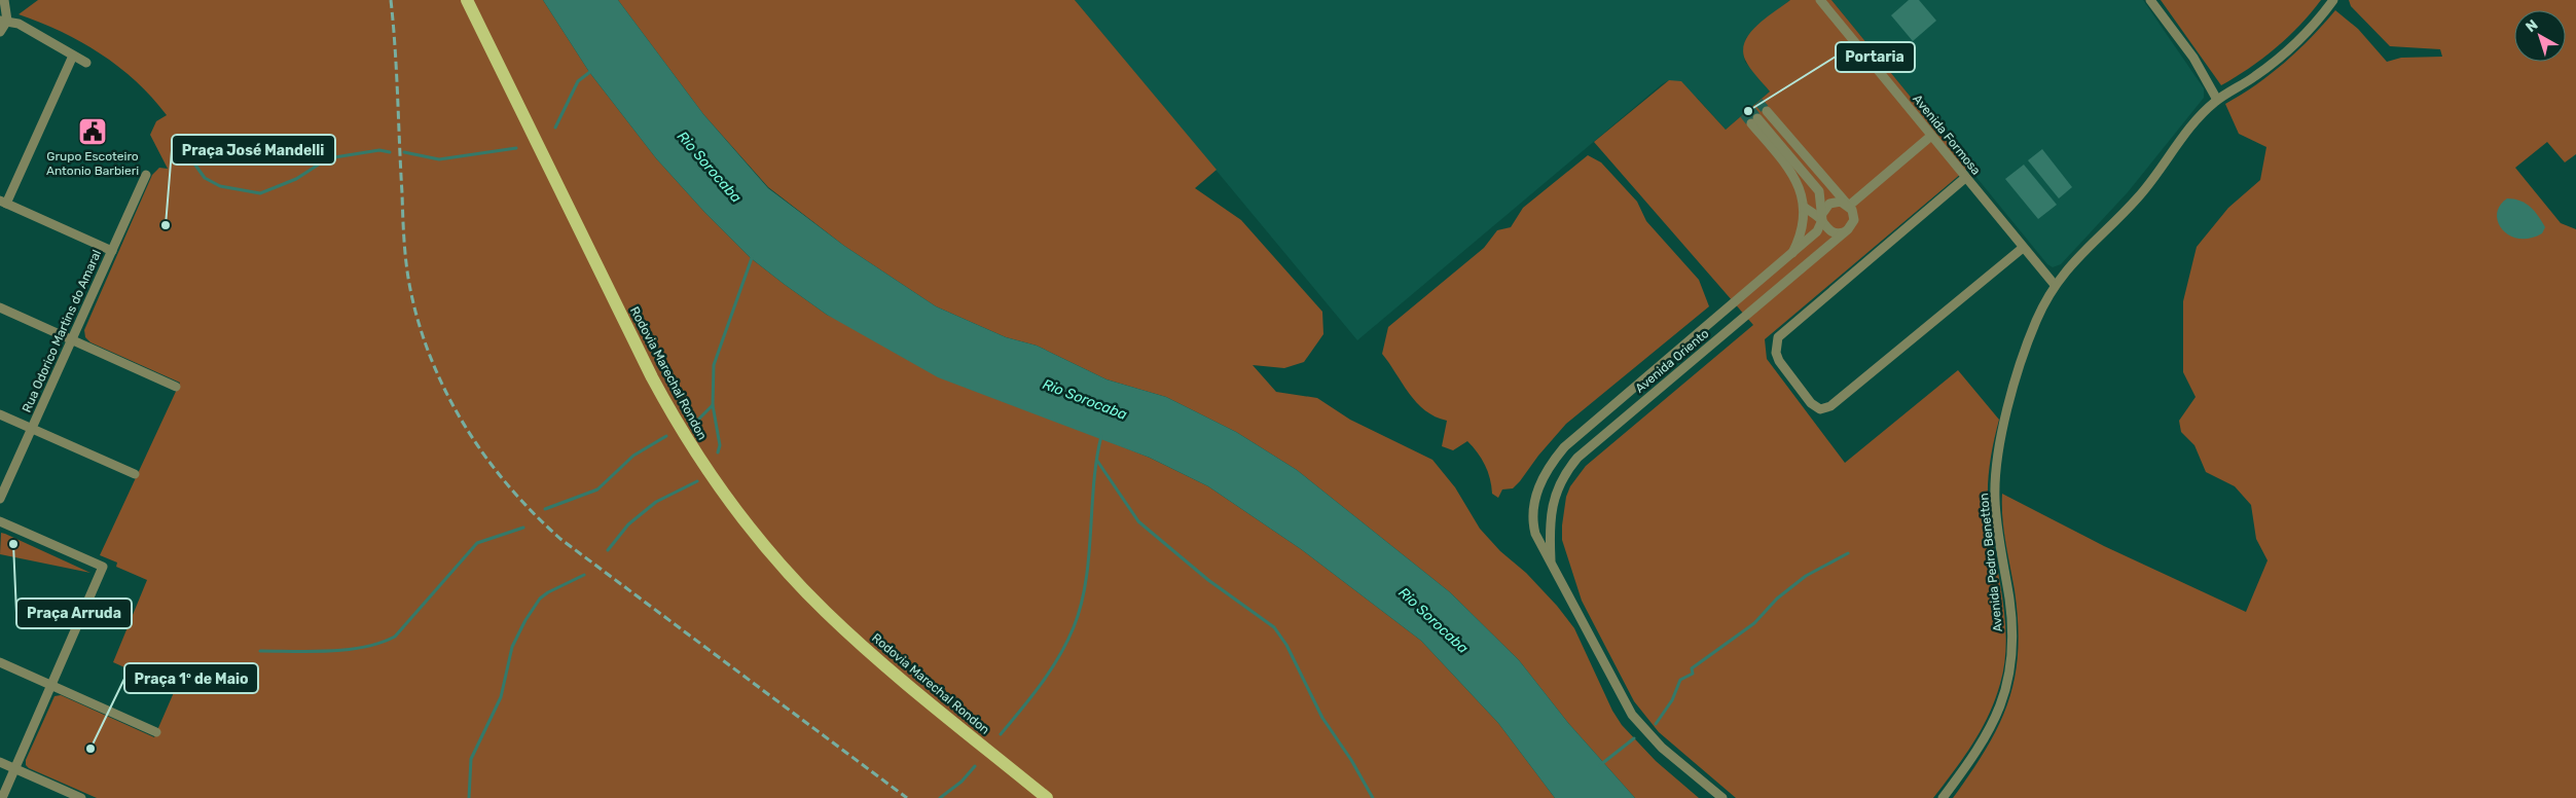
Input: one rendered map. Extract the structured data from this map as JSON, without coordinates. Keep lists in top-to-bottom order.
{
  "streets": {
    "main road": ["Rodovia Marechal Rondon"],
    "street": [
      "Avenida Formosa",
      "Rua Odorico Martins do Amaral",
      "Avenida Oriento",
      "Avenida Pedro Benetton"
    ]
  },
  "crossings": [
    ["Avenida Formosa", "Avenida Pedro Benetton"]
  ],
  "water": ["Rio Sorocaba"],
  "places": {
    "other": [
      "Portaria",
      "Praça José Mandelli",
      "Praça Arruda",
      "Praça 1º de Maio"
    ],
    "public building": ["Grupo Escoteiro Antonio Barbieri"]
  },
  "north": "top left"
}
